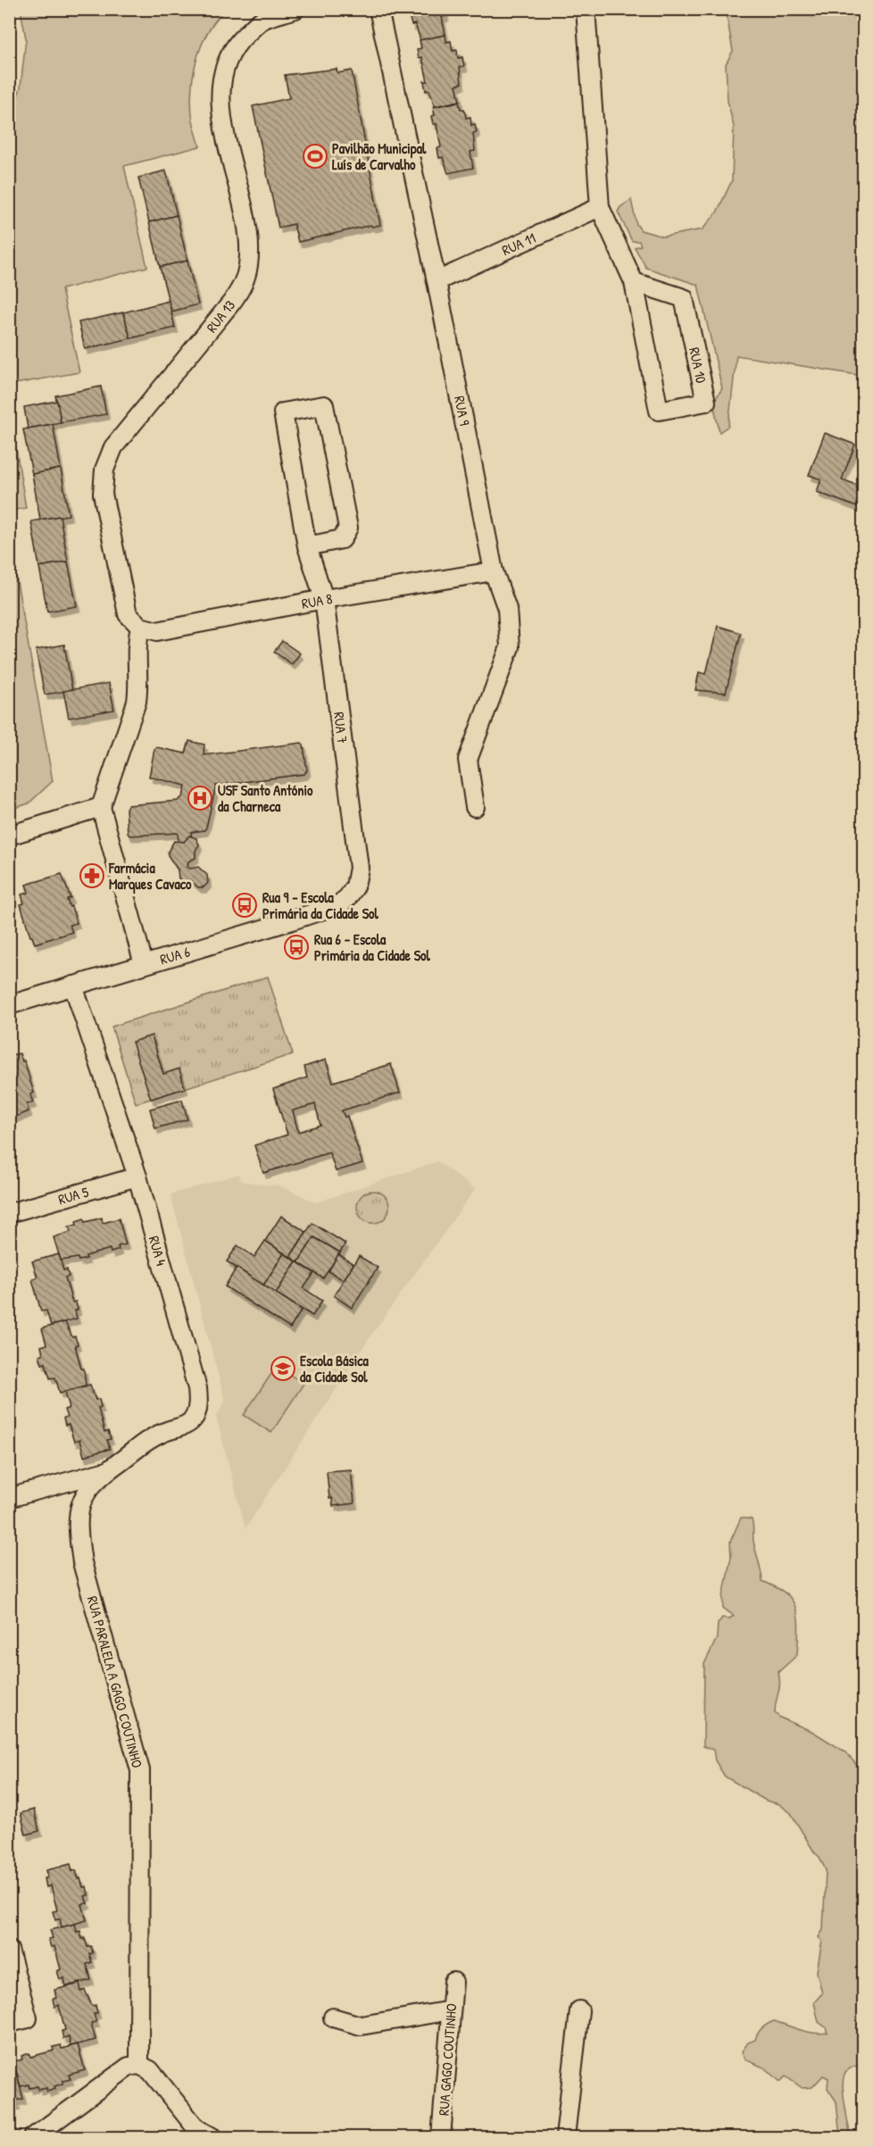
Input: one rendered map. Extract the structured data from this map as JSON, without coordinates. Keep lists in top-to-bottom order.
{
  "streets": {
    "street": [
      "RUA 11",
      "RUA 13",
      "RUA 10",
      "RUA 9",
      "RUA 8",
      "RUA 7",
      "RUA 6",
      "RUA 5",
      "RUA 4",
      "RUA PARALELA A GAGO COUTINHO",
      "RUA GAGO COUTINHO"
    ]
  },
  "crossings": [
    ["RUA 11", "RUA 10"],
    ["RUA 11", "RUA 9"],
    ["RUA 13", "RUA 8"],
    ["RUA 9", "RUA 8"],
    ["RUA 8", "RUA 7"],
    ["RUA 7", "RUA 6"],
    ["RUA 6", "RUA 4"],
    ["RUA 5", "RUA 4"],
    ["RUA 4", "RUA PARALELA A GAGO COUTINHO"]
  ],
  "places": {
    "sports": ["Pavilhão Municipal Luís de Carvalho"],
    "hospital": ["USF Santo António da Charneca"],
    "pharmacy": ["Farmácia Marques Cavaco"],
    "bus stop": ["Rua 9 - Escola Primária da Cidade Sol", "Rua 6 - Escola Primária da Cidade Sol"],
    "school or university": ["Escola Básica da Cidade Sol"]
  }
}
